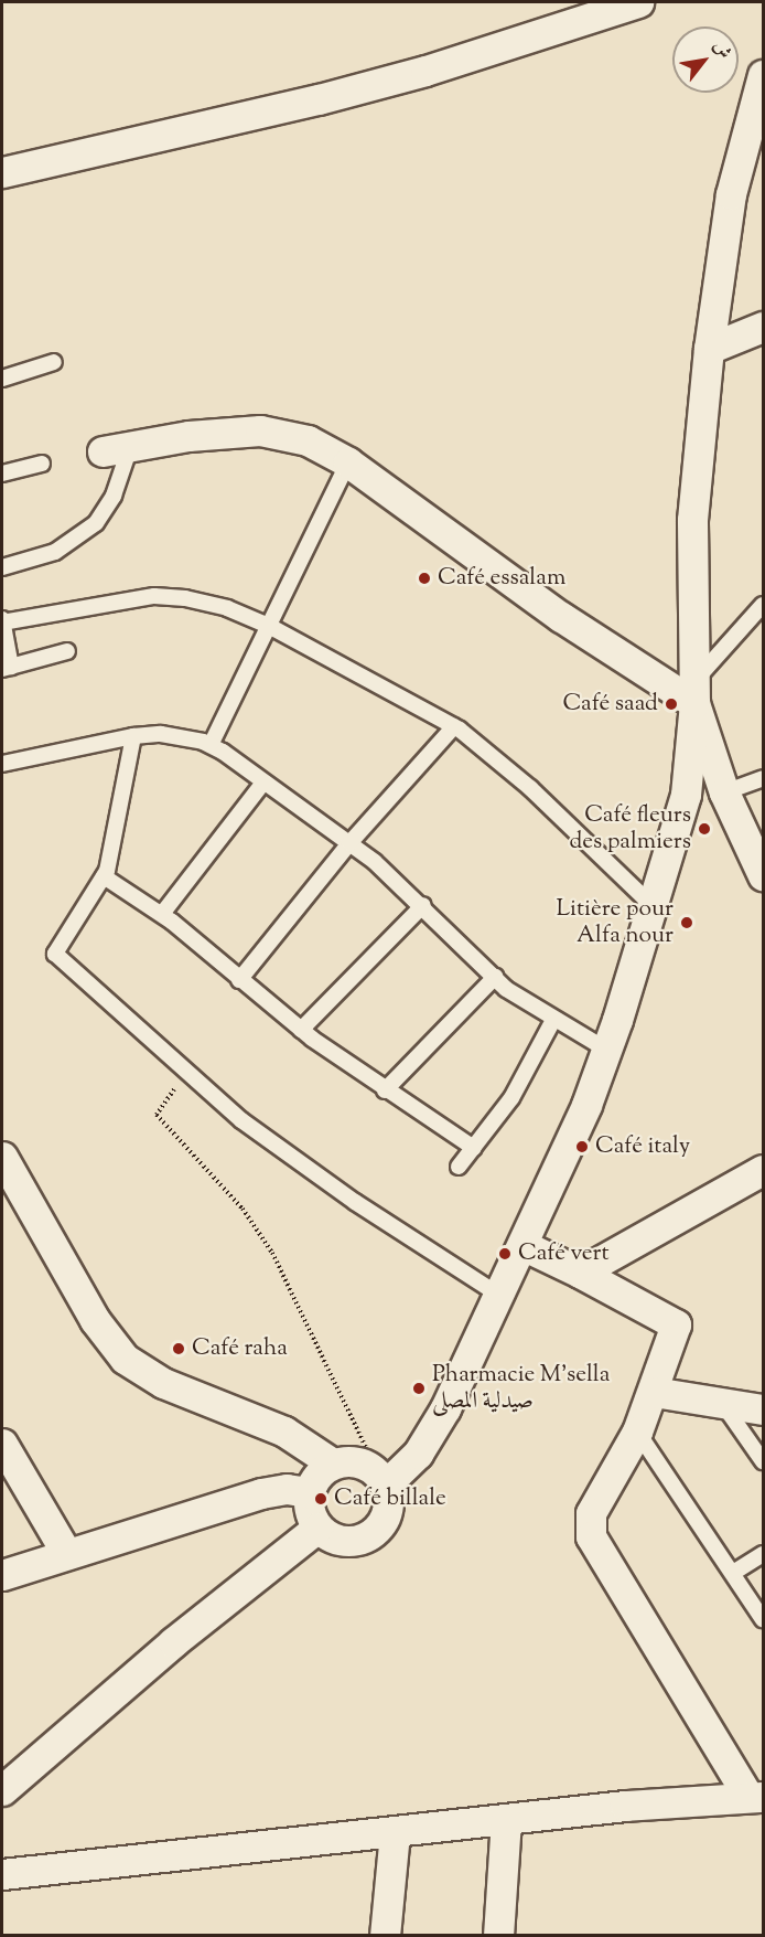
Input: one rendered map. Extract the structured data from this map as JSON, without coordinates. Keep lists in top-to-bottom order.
{
  "places": [
    "Café essalam",
    "Café saad",
    "Café fleurs des palmiers",
    "Litière pour Alfa nour",
    "Café italy",
    "Café vert",
    "Café raha",
    "Pharmacie M'sella صيدلية المصلى",
    "Café billale"
  ],
  "north": "top right"
}
